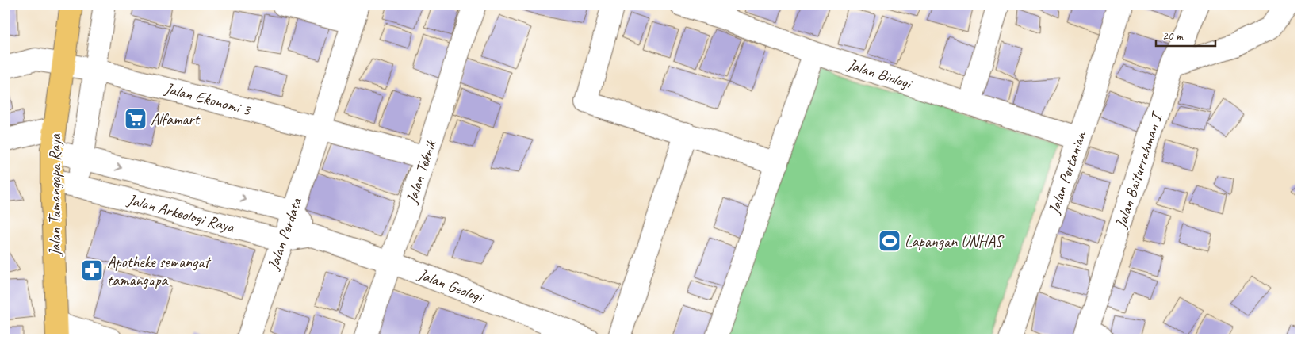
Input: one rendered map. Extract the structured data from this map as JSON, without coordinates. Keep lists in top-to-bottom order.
{
  "streets": {
    "main road": ["Jalan Tamangapa Raya"],
    "street": [
      "Jalan Biologi",
      "Jalan Ekonomi 3",
      "Jalan Baiturrahman I",
      "Jalan Teknik",
      "Jalan Pertanian",
      "Jalan Arkeologi Raya",
      "Jalan Perdata",
      "Jalan Geologi"
    ]
  },
  "crossings": [
    ["Jalan Biologi", "Jalan Pertanian"],
    ["Jalan Ekonomi 3", "Jalan Teknik"],
    ["Jalan Ekonomi 3", "Jalan Tamangapa Raya"],
    ["Jalan Ekonomi 3", "Jalan Perdata"],
    ["Jalan Teknik", "Jalan Geologi"],
    ["Jalan Tamangapa Raya", "Jalan Arkeologi Raya"],
    ["Jalan Arkeologi Raya", "Jalan Perdata"],
    ["Jalan Arkeologi Raya", "Jalan Geologi"],
    ["Jalan Perdata", "Jalan Geologi"]
  ],
  "places": {
    "supermarket": ["Alfamart"],
    "sports": ["Lapangan UNHAS"],
    "pharmacy": ["Apotheke semangat tamangapa"]
  },
  "scale_bar": "20 m"
}
